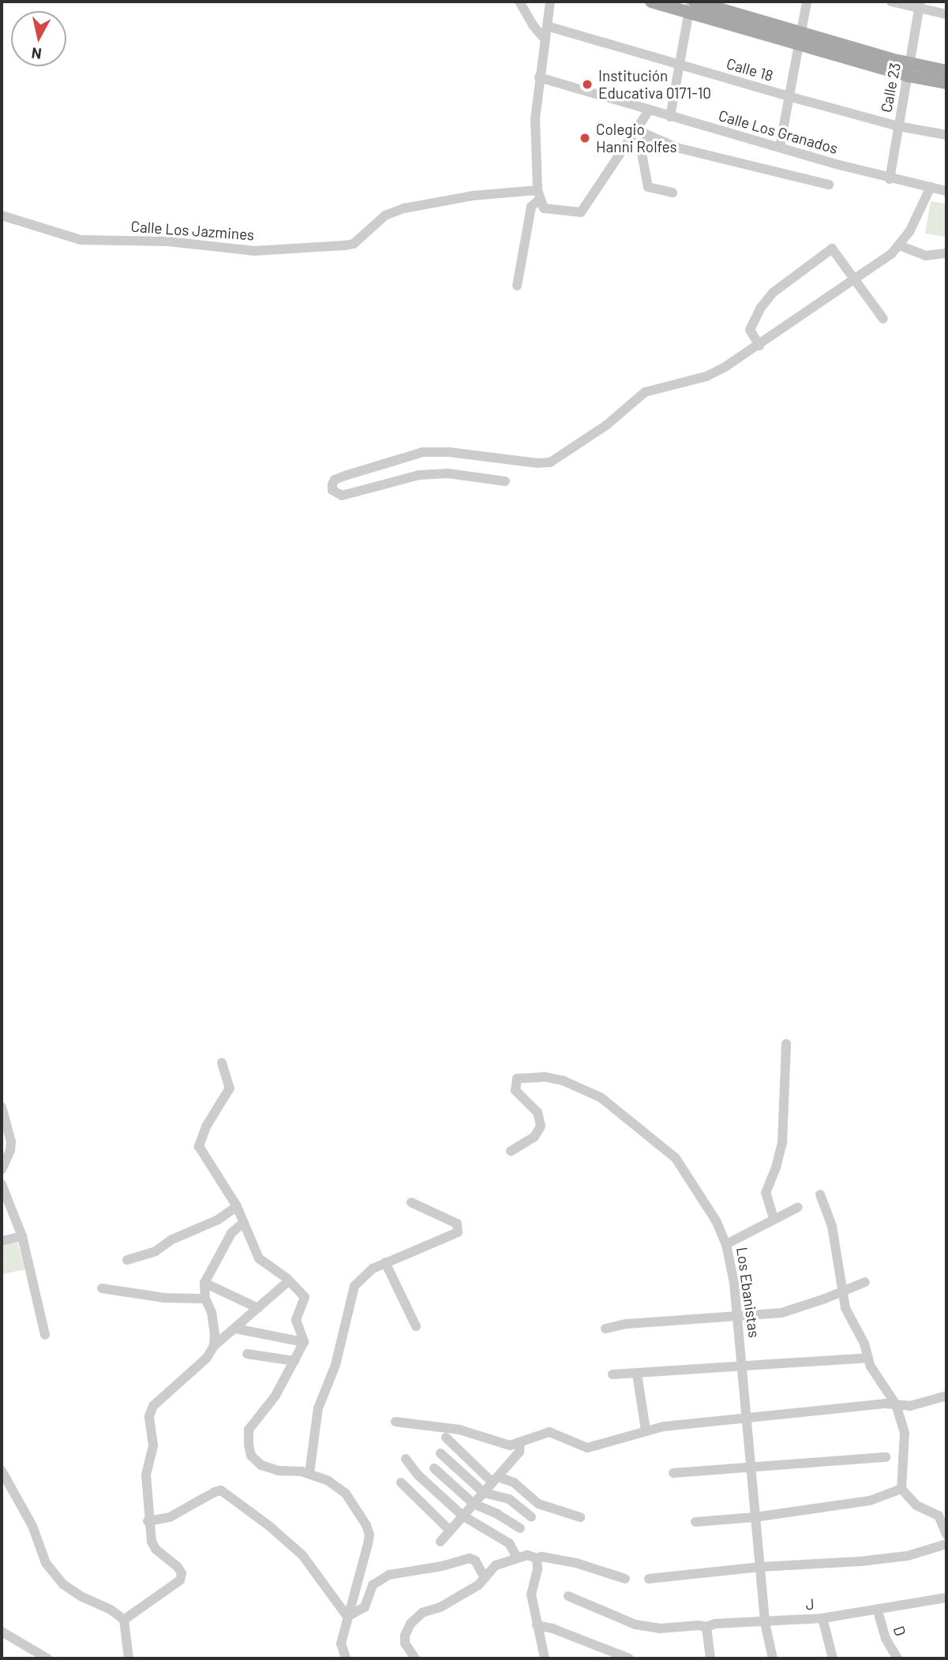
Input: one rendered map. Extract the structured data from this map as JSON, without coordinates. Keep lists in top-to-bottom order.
{
  "streets": {
    "street": [
      "Calle 18",
      "Calle 23",
      "Calle Los Granados",
      "Calle Los Jazmines",
      "Los Ebanistas",
      "J",
      "D"
    ]
  },
  "crossings": [
    ["Calle 18", "Calle 23"],
    ["Calle 23", "Calle Los Granados"],
    ["Los Ebanistas", "J"],
    ["J", "D"]
  ],
  "places": ["Institución Educativa 0171-10", "Colegio Hanni Rolfes"],
  "north": "bottom"
}
